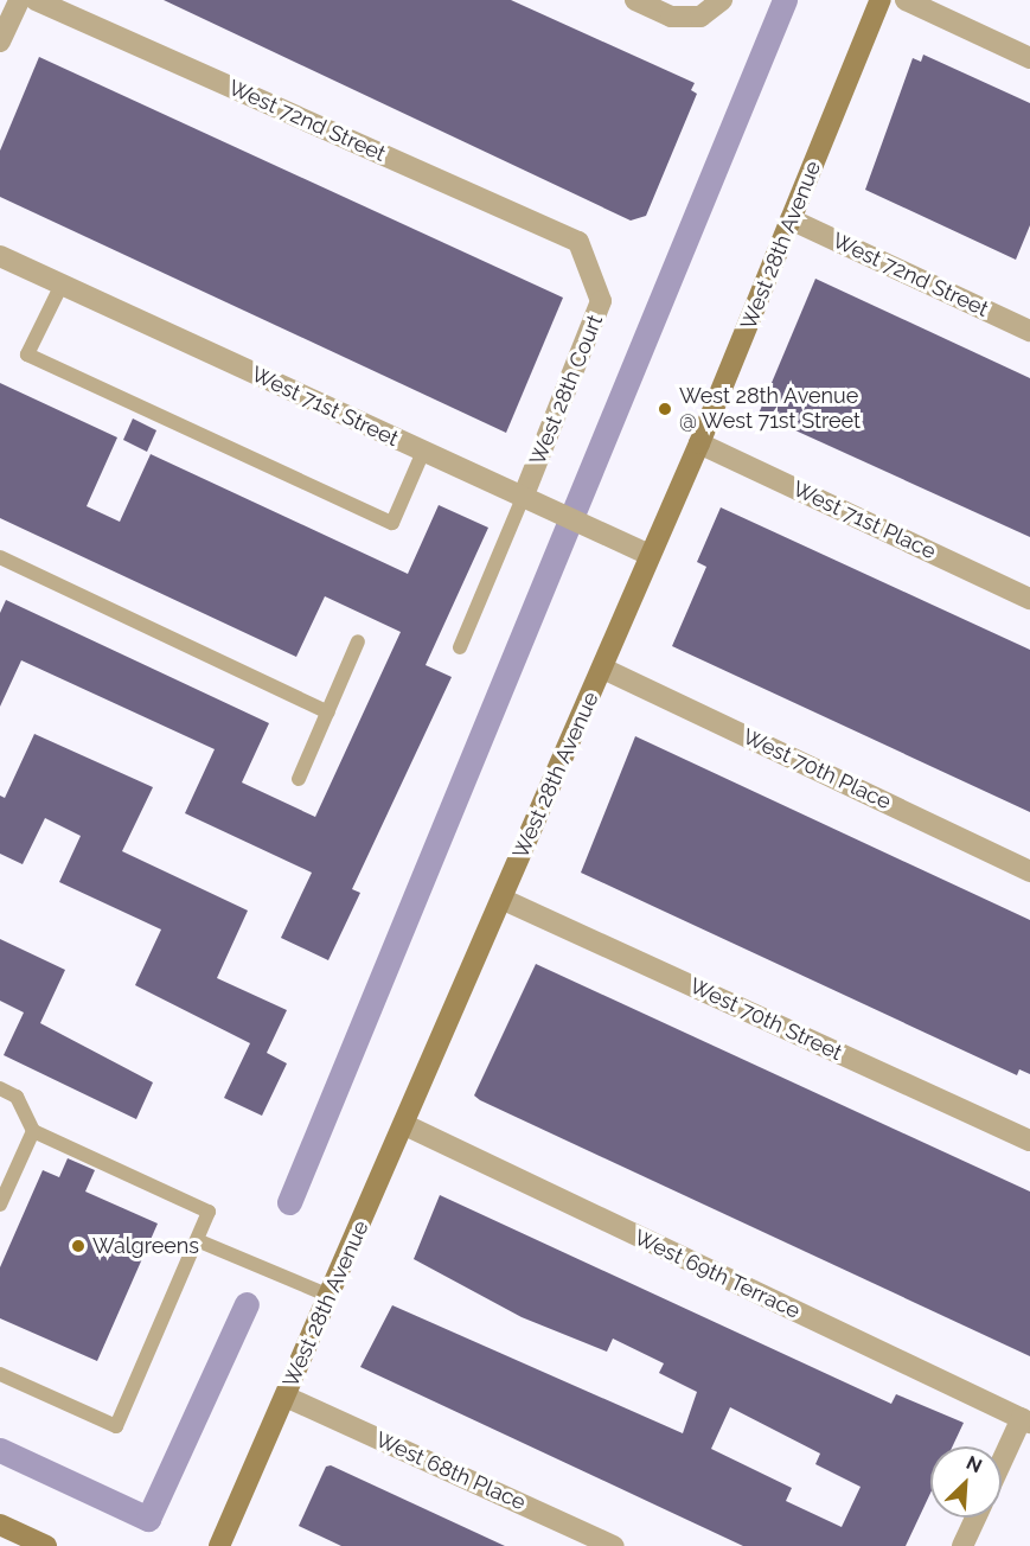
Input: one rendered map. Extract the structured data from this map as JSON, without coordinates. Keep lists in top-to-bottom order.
{
  "streets": {
    "main road": ["West 28th Avenue"],
    "street": [
      "West 72nd Street",
      "West 28th Court",
      "West 71st Street",
      "West 71st Place",
      "West 70th Place",
      "West 70th Street",
      "West 69th Terrace",
      "West 68th Place"
    ]
  },
  "crossings": [
    ["West 72nd Street", "West 28th Avenue"],
    ["West 72nd Street", "West 28th Court"],
    ["West 28th Avenue", "West 71st Street"],
    ["West 28th Avenue", "West 71st Place"],
    ["West 28th Avenue", "West 70th Place"],
    ["West 28th Avenue", "West 70th Street"],
    ["West 28th Avenue", "West 69th Terrace"],
    ["West 28th Avenue", "West 68th Place"],
    ["West 28th Court", "West 71st Street"]
  ],
  "places": ["West 28th Avenue @ West 71st Street", "Walgreens"],
  "north": "top right"
}
